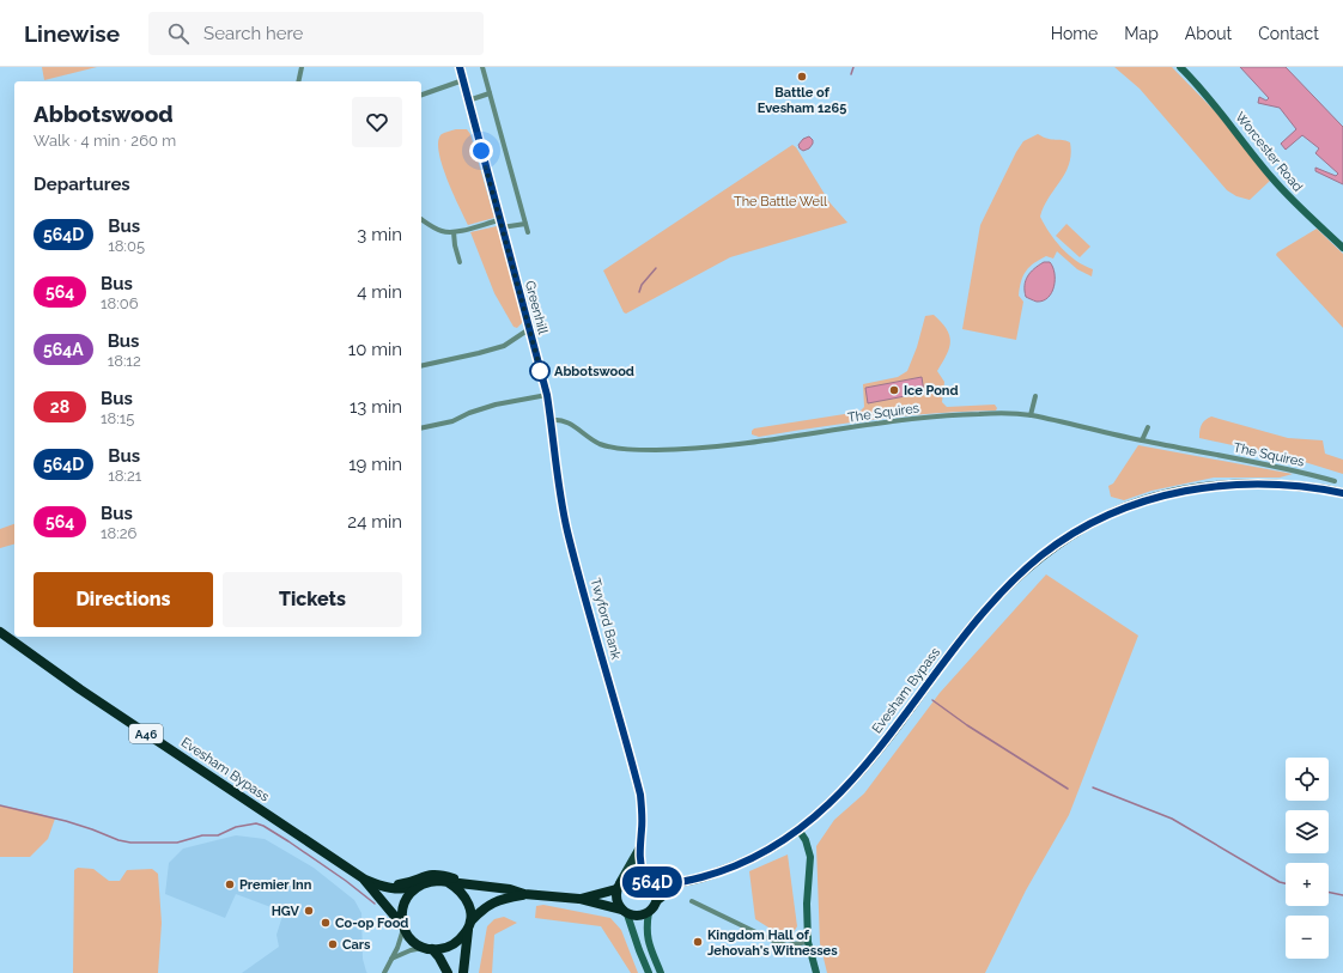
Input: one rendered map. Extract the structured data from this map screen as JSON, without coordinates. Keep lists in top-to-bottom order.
{
  "streets": {
    "highway": ["Evesham Bypass", "A46"],
    "main road": ["Worcester Road", "Greenhill", "Twyford Bank"],
    "street": ["The Squires"]
  },
  "crossings": [
    ["Greenhill", "Twyford Bank"],
    ["The Squires", "Twyford Bank"],
    ["Twyford Bank", "Evesham Bypass"]
  ],
  "parks": ["The Battle Well"],
  "places": [
    "Battle of Evesham 1265",
    "Abbotswood",
    "Ice Pond",
    "Premier Inn",
    "HGV",
    "Co-op Food",
    "Kingdom Hall of Jehovah's Witnesses",
    "Cars"
  ],
  "lines": ["bus line 564D"],
  "page": {
    "header": "Linewise",
    "search": "Search here",
    "nav": [
      "Home",
      "Map",
      "About",
      "Contact"
    ],
    "on_map": "564D",
    "heading": [
      ["Abbotswood", "Walk · 4 min · 260 m"],
      "Departures"
    ],
    "list": [
      {
        "mark": "564D",
        "name": "Bus",
        "note": "18:05",
        "value": "3 min"
      },
      {
        "mark": "564",
        "name": "Bus",
        "note": "18:06",
        "value": "4 min"
      },
      {
        "mark": "564A",
        "name": "Bus",
        "note": "18:12",
        "value": "10 min"
      },
      {
        "mark": "28",
        "name": "Bus",
        "note": "18:15",
        "value": "13 min"
      },
      {
        "mark": "564D",
        "name": "Bus",
        "note": "18:21",
        "value": "19 min"
      },
      {
        "mark": "564",
        "name": "Bus",
        "note": "18:26",
        "value": "24 min"
      }
    ],
    "buttons": ["Directions", "Tickets"],
    "map_buttons": ["+", "−"]
  }
}
